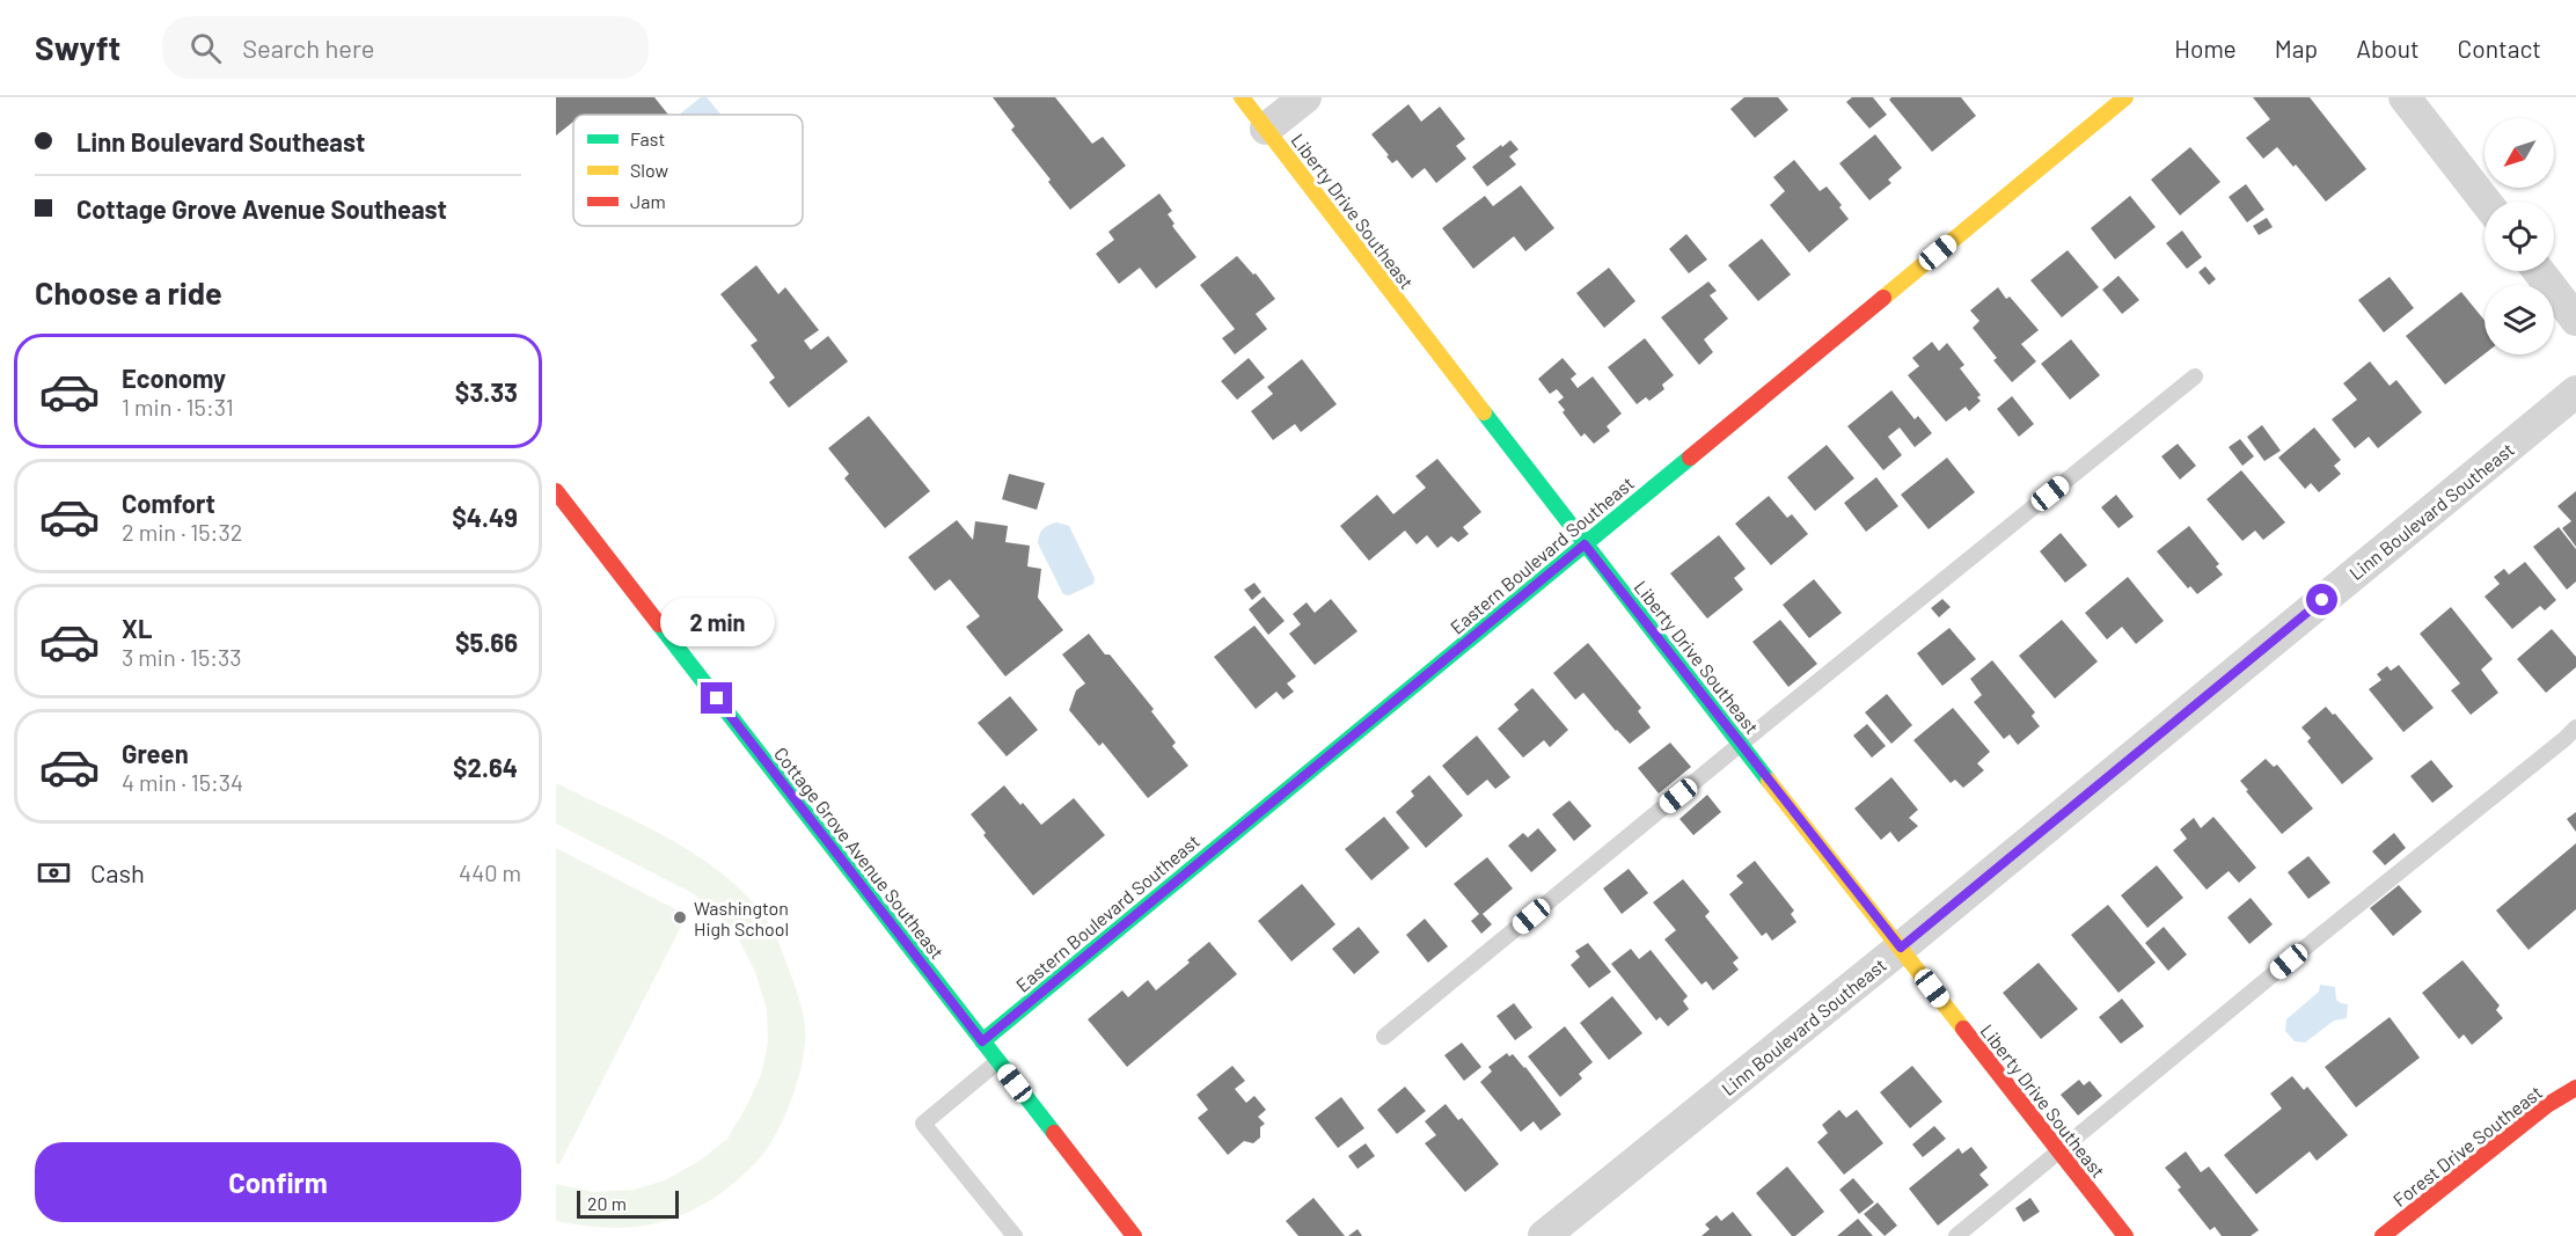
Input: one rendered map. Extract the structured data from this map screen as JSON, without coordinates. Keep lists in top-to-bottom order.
{
  "streets": {
    "street": [
      "Liberty Drive Southeast",
      "Linn Boulevard Southeast",
      "Eastern Boulevard Southeast",
      "Cottage Grove Avenue Southeast",
      "Forest Drive Southeast"
    ]
  },
  "crossings": [
    ["Liberty Drive Southeast", "Linn Boulevard Southeast"],
    ["Liberty Drive Southeast", "Eastern Boulevard Southeast"],
    ["Eastern Boulevard Southeast", "Cottage Grove Avenue Southeast"]
  ],
  "places": ["Washington High School"],
  "legend": ["Fast", "Slow", "Jam"],
  "scale_bar": "20 m",
  "north": "bottom left",
  "page": {
    "header": "Swyft",
    "search": "Search here",
    "nav": [
      "Home",
      "Map",
      "About",
      "Contact"
    ],
    "banner": ["Linn Boulevard Southeast", "Cottage Grove Avenue Southeast"],
    "heading": "Choose a ride",
    "list": [
      {
        "name": "Economy",
        "note": "1 min · 15:31",
        "value": "$3.33"
      },
      {
        "name": "Comfort",
        "note": "2 min · 15:32",
        "value": "$4.49"
      },
      {
        "name": "XL",
        "note": "3 min · 15:33",
        "value": "$5.66"
      },
      {
        "name": "Green",
        "note": "4 min · 15:34",
        "value": "$2.64"
      }
    ],
    "bubble": "2 min",
    "pay": ["Cash", "440 m"],
    "buttons": "Confirm",
    "scale": "20 m"
  }
}
